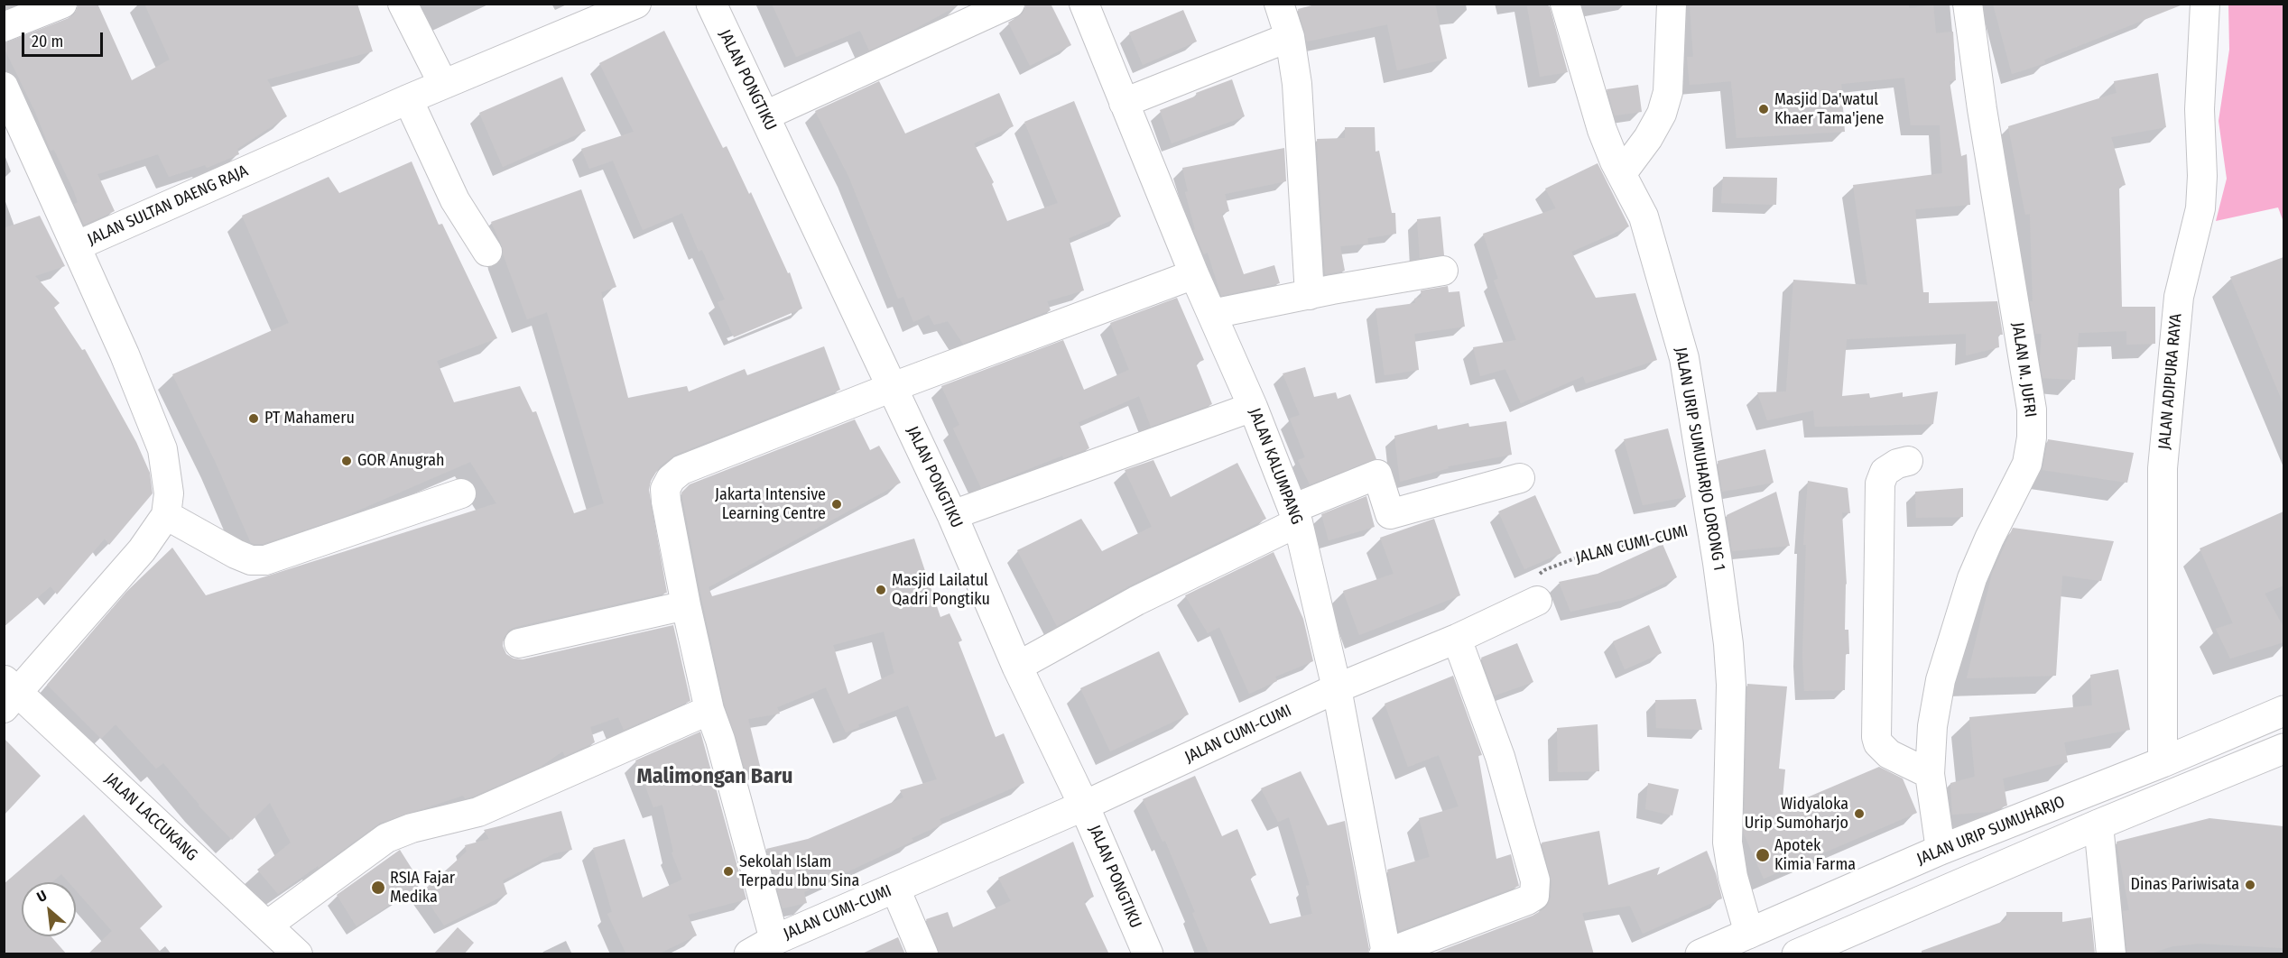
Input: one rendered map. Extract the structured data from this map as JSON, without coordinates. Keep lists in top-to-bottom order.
{
  "streets": {
    "main road": ["JALAN PONGTIKU", "JALAN CUMI-CUMI", "JALAN URIP SUMUHARJO"],
    "street": [
      "JALAN SULTAN DAENG RAJA",
      "JALAN M. JUFRI",
      "JALAN ADIPURA RAYA",
      "JALAN URIP SUMUHARJO LORONG 1",
      "JALAN KALUMPANG",
      "JALAN LACCUKANG"
    ]
  },
  "crossings": [
    ["JALAN PONGTIKU", "JALAN CUMI-CUMI"],
    ["JALAN M. JUFRI", "JALAN URIP SUMUHARJO"],
    ["JALAN ADIPURA RAYA", "JALAN URIP SUMUHARJO"],
    ["JALAN URIP SUMUHARJO LORONG 1", "JALAN CUMI-CUMI"],
    ["JALAN URIP SUMUHARJO LORONG 1", "JALAN URIP SUMUHARJO"],
    ["JALAN KALUMPANG", "JALAN CUMI-CUMI"]
  ],
  "districts": ["Malimongan Baru"],
  "places": [
    "Masjid Da'watul Khaer Tama'jene",
    "PT Mahameru",
    "GOR Anugrah",
    "Jakarta Intensive Learning Centre",
    "Masjid Lailatul Qadri Pongtiku",
    "Widyaloka Urip Sumoharjo",
    "Apotek Kimia Farma",
    "Sekolah Islam Terpadu Ibnu Sina",
    "Dinas Pariwisata",
    "RSIA Fajar Medika"
  ],
  "scale_bar": "20 m",
  "north": "top left"
}
